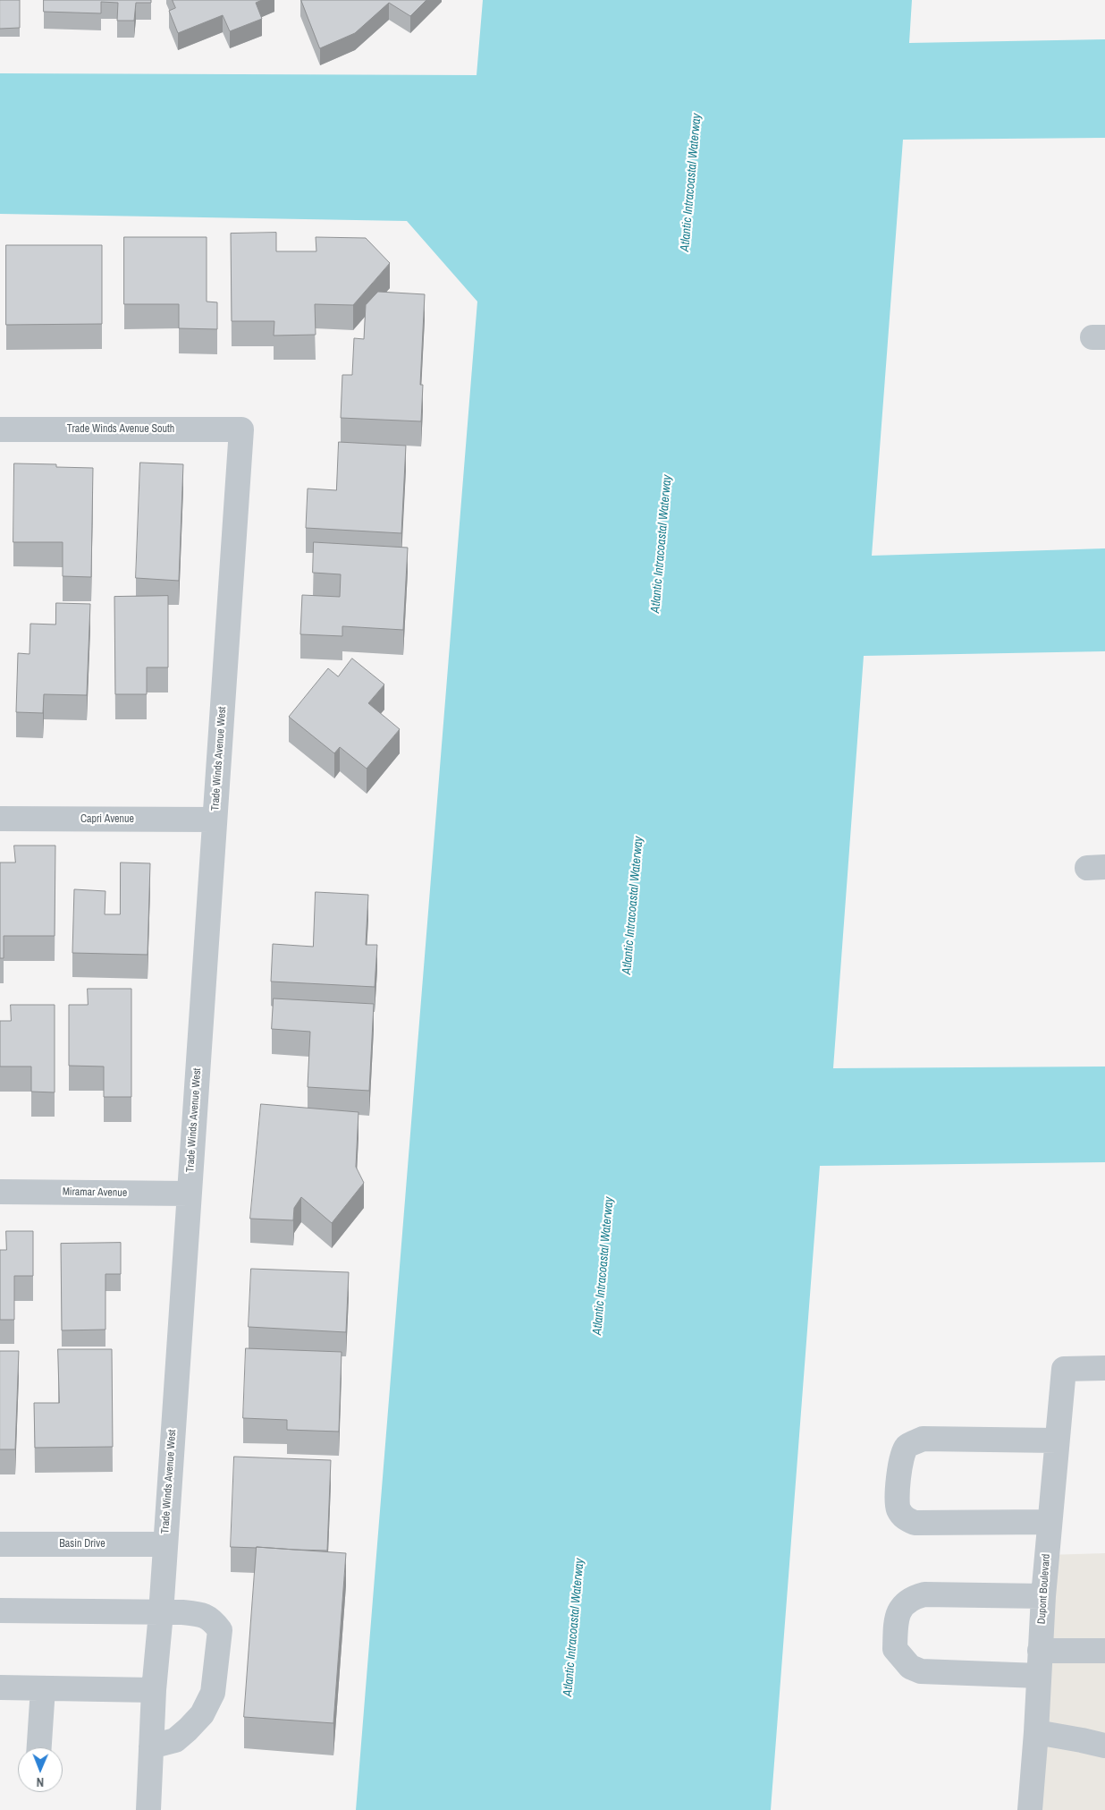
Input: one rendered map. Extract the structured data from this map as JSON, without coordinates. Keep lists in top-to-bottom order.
{
  "streets": {
    "street": [
      "Trade Winds Avenue South",
      "Trade Winds Avenue West",
      "Capri Avenue",
      "Miramar Avenue",
      "Basin Drive",
      "Dupont Boulevard"
    ]
  },
  "crossings": [
    ["Trade Winds Avenue South", "Trade Winds Avenue West"],
    ["Trade Winds Avenue West", "Capri Avenue"],
    ["Trade Winds Avenue West", "Miramar Avenue"],
    ["Trade Winds Avenue West", "Basin Drive"]
  ],
  "water": ["Atlantic Intracoastal Waterway"],
  "north": "bottom"
}
